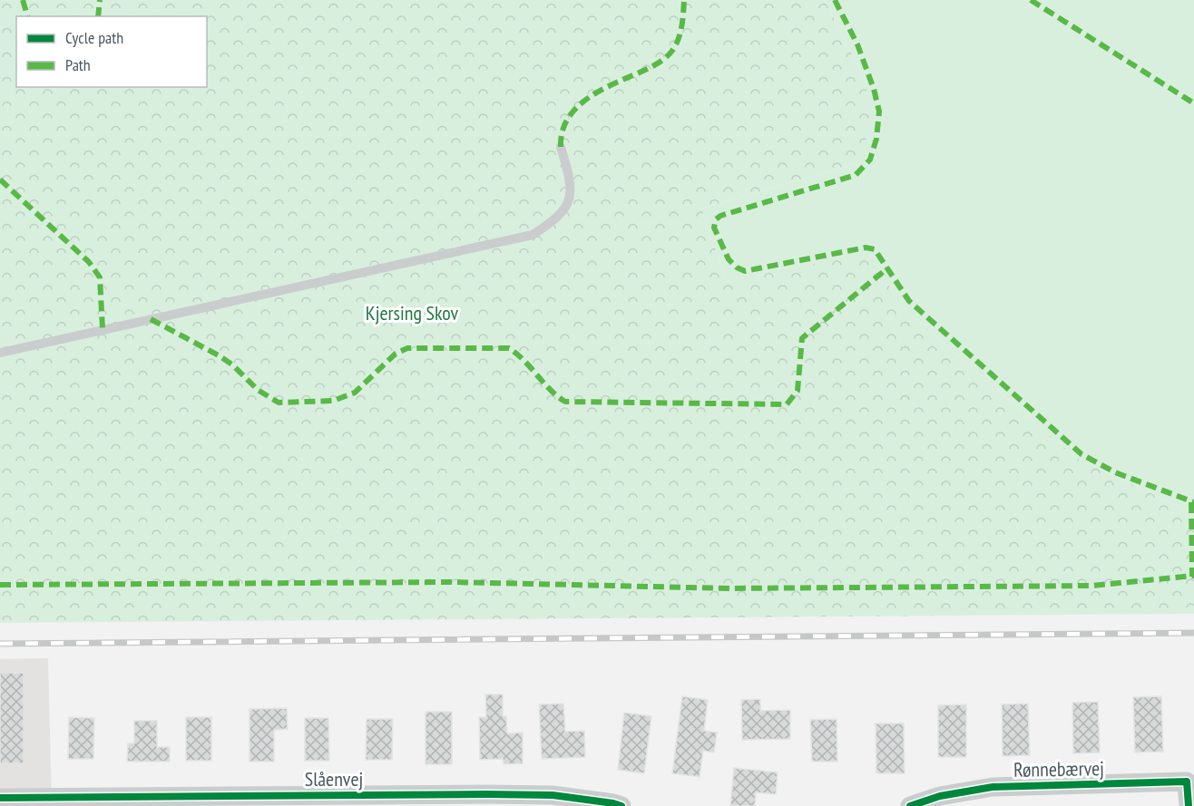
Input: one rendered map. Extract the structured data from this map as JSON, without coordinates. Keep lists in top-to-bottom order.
{
  "streets": {
    "street": ["Rønnebærvej", "Slåenvej"]
  },
  "parks": ["Kjersing Skov"],
  "legend": ["Cycle path", "Path"]
}
